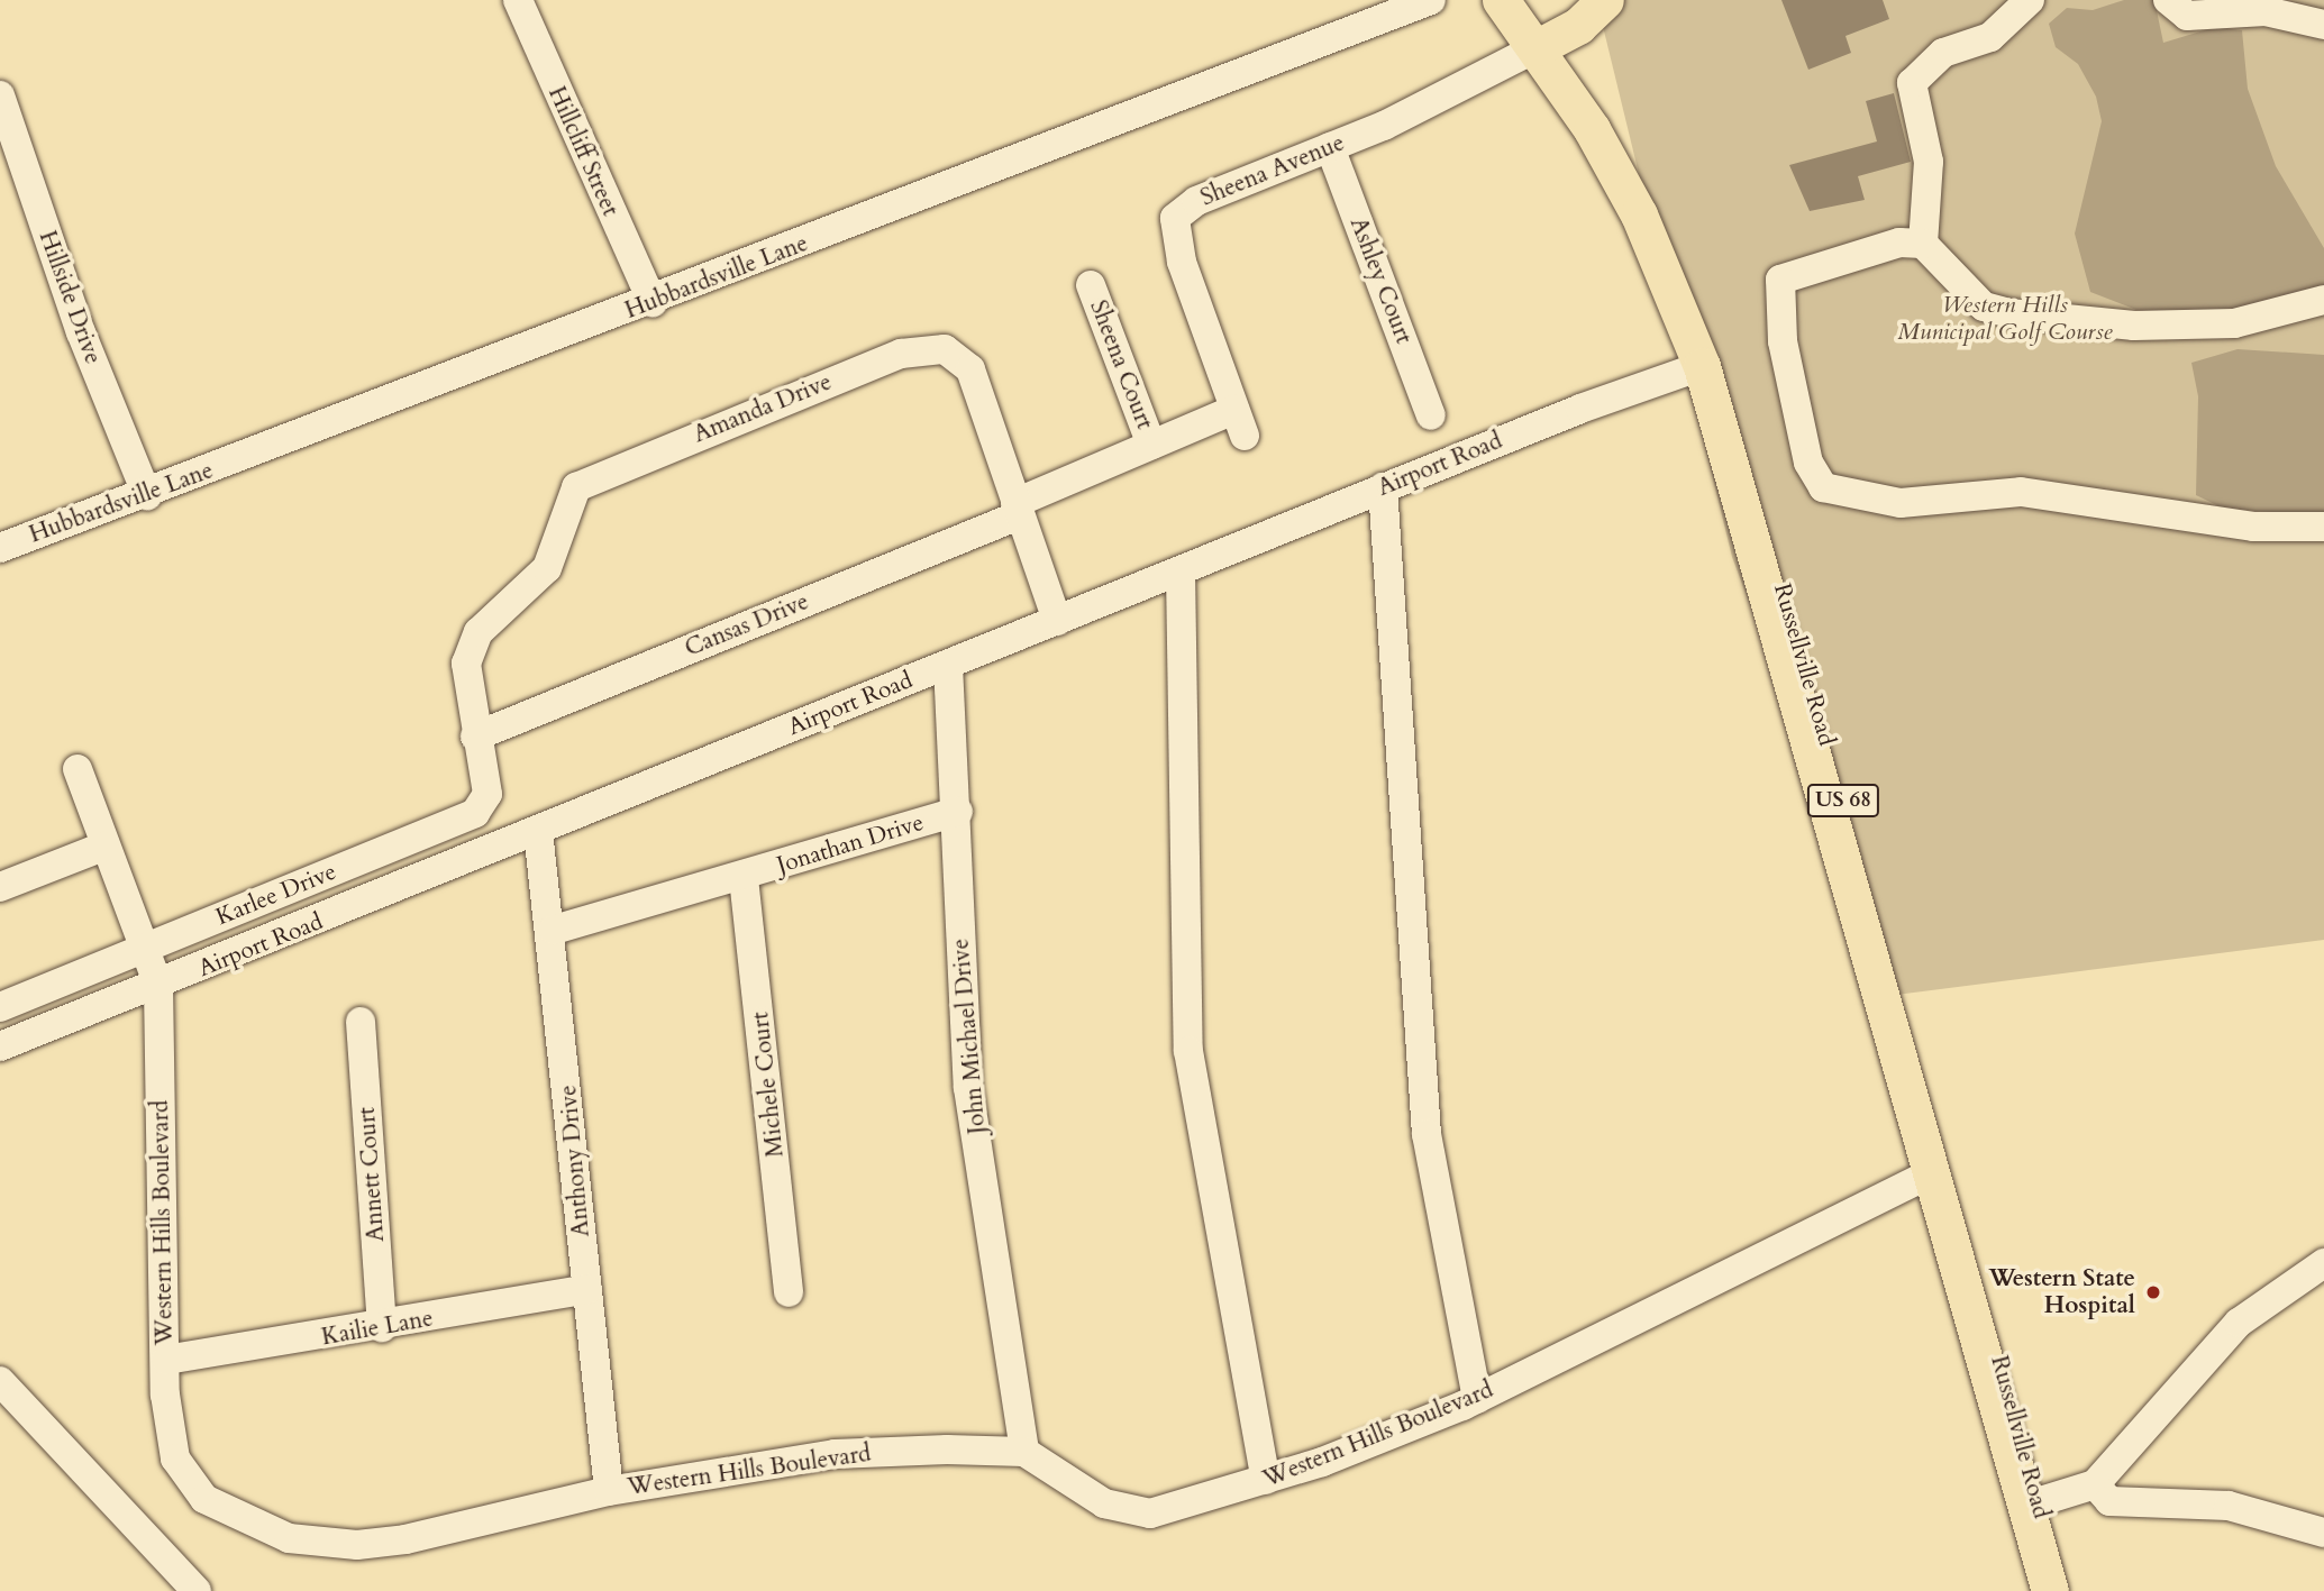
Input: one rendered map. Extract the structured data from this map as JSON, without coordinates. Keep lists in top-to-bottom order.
{
  "streets": {
    "main road": ["Russellville Road", "US 68"],
    "street": [
      "Hillcliff Street",
      "Sheena Avenue",
      "Hubbardsville Lane",
      "Ashley Court",
      "Hillside Drive",
      "Sheena Court",
      "Amanda Drive",
      "Airport Road",
      "Cansas Drive",
      "Jonathan Drive",
      "Karlee Drive",
      "John Michael Drive",
      "Michele Court",
      "Anthony Drive",
      "Annett Court",
      "Western Hills Boulevard",
      "Kailie Lane"
    ]
  },
  "crossings": [
    ["Hillcliff Street", "Hubbardsville Lane"],
    ["Sheena Avenue", "Ashley Court"],
    ["Sheena Avenue", "Cansas Drive"],
    ["Sheena Avenue", "Russellville Road"],
    ["Sheena Avenue", "US 68"],
    ["Hubbardsville Lane", "Hillside Drive"],
    ["Sheena Court", "Cansas Drive"],
    ["Amanda Drive", "Airport Road"],
    ["Amanda Drive", "Cansas Drive"],
    ["Amanda Drive", "Karlee Drive"],
    ["Airport Road", "Russellville Road"],
    ["Airport Road", "John Michael Drive"],
    ["Airport Road", "Anthony Drive"],
    ["Airport Road", "Western Hills Boulevard"],
    ["Cansas Drive", "Karlee Drive"],
    ["Russellville Road", "US 68"],
    ["Russellville Road", "Western Hills Boulevard"],
    ["Jonathan Drive", "John Michael Drive"],
    ["Jonathan Drive", "Michele Court"],
    ["Jonathan Drive", "Anthony Drive"],
    ["John Michael Drive", "Western Hills Boulevard"],
    ["Anthony Drive", "Western Hills Boulevard"],
    ["Anthony Drive", "Kailie Lane"],
    ["Annett Court", "Kailie Lane"],
    ["Western Hills Boulevard", "Kailie Lane"]
  ],
  "parks": ["Western Hills Municipal Golf Course"],
  "places": ["Western State Hospital"]
}
